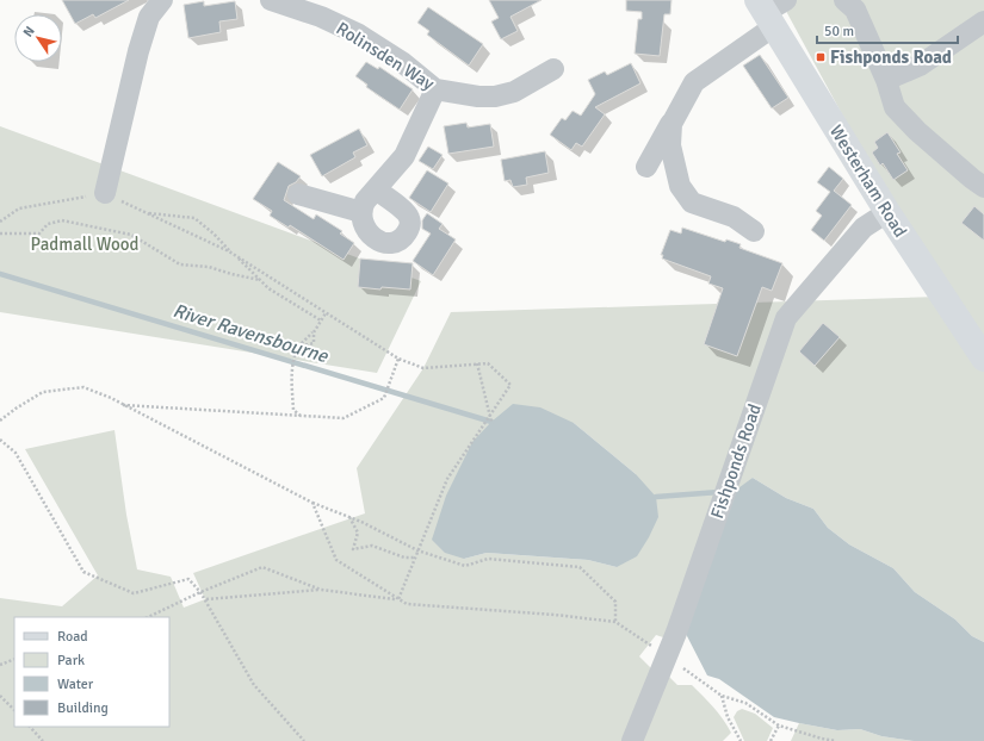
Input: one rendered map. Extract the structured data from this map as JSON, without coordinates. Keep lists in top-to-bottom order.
{
  "streets": {
    "main road": ["Westerham Road"],
    "street": ["Rolinsden Way", "Fishponds Road"]
  },
  "crossings": [
    ["Westerham Road", "Fishponds Road"]
  ],
  "water": ["River Ravensbourne"],
  "parks": ["Padmall Wood"],
  "places": {
    "transit": ["Fishponds Road"]
  },
  "legend": [
    "Road",
    "Park",
    "Water",
    "Building"
  ],
  "scale_bar": "50 m",
  "north": "top left"
}
